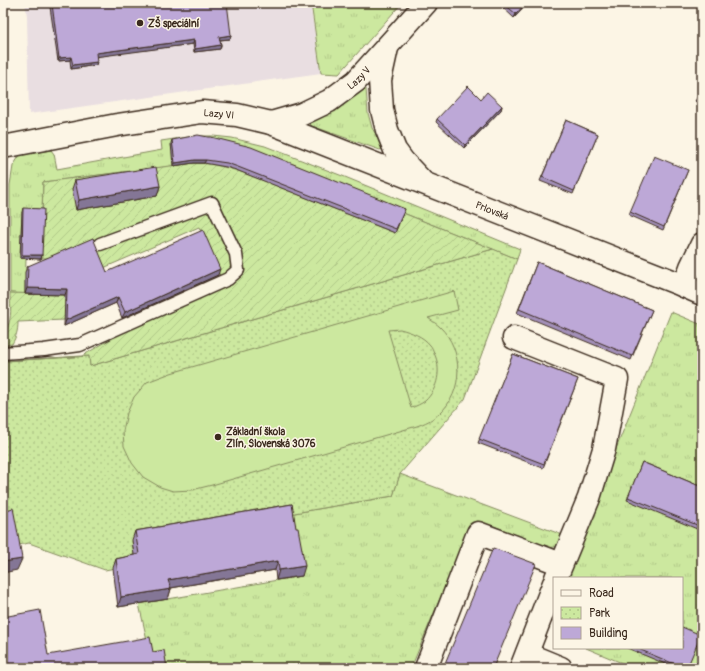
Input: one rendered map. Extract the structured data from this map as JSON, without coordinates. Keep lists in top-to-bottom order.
{
  "streets": {
    "street": ["Lazy V", "Lazy VI", "Prlovská"]
  },
  "crossings": [
    ["Lazy V", "Lazy VI"],
    ["Lazy V", "Prlovská"],
    ["Lazy VI", "Prlovská"]
  ],
  "places": ["ZŠ speciální", "Základní škola Zlín, Slovenská 3076"],
  "legend": ["Road", "Park", "Building"]
}
